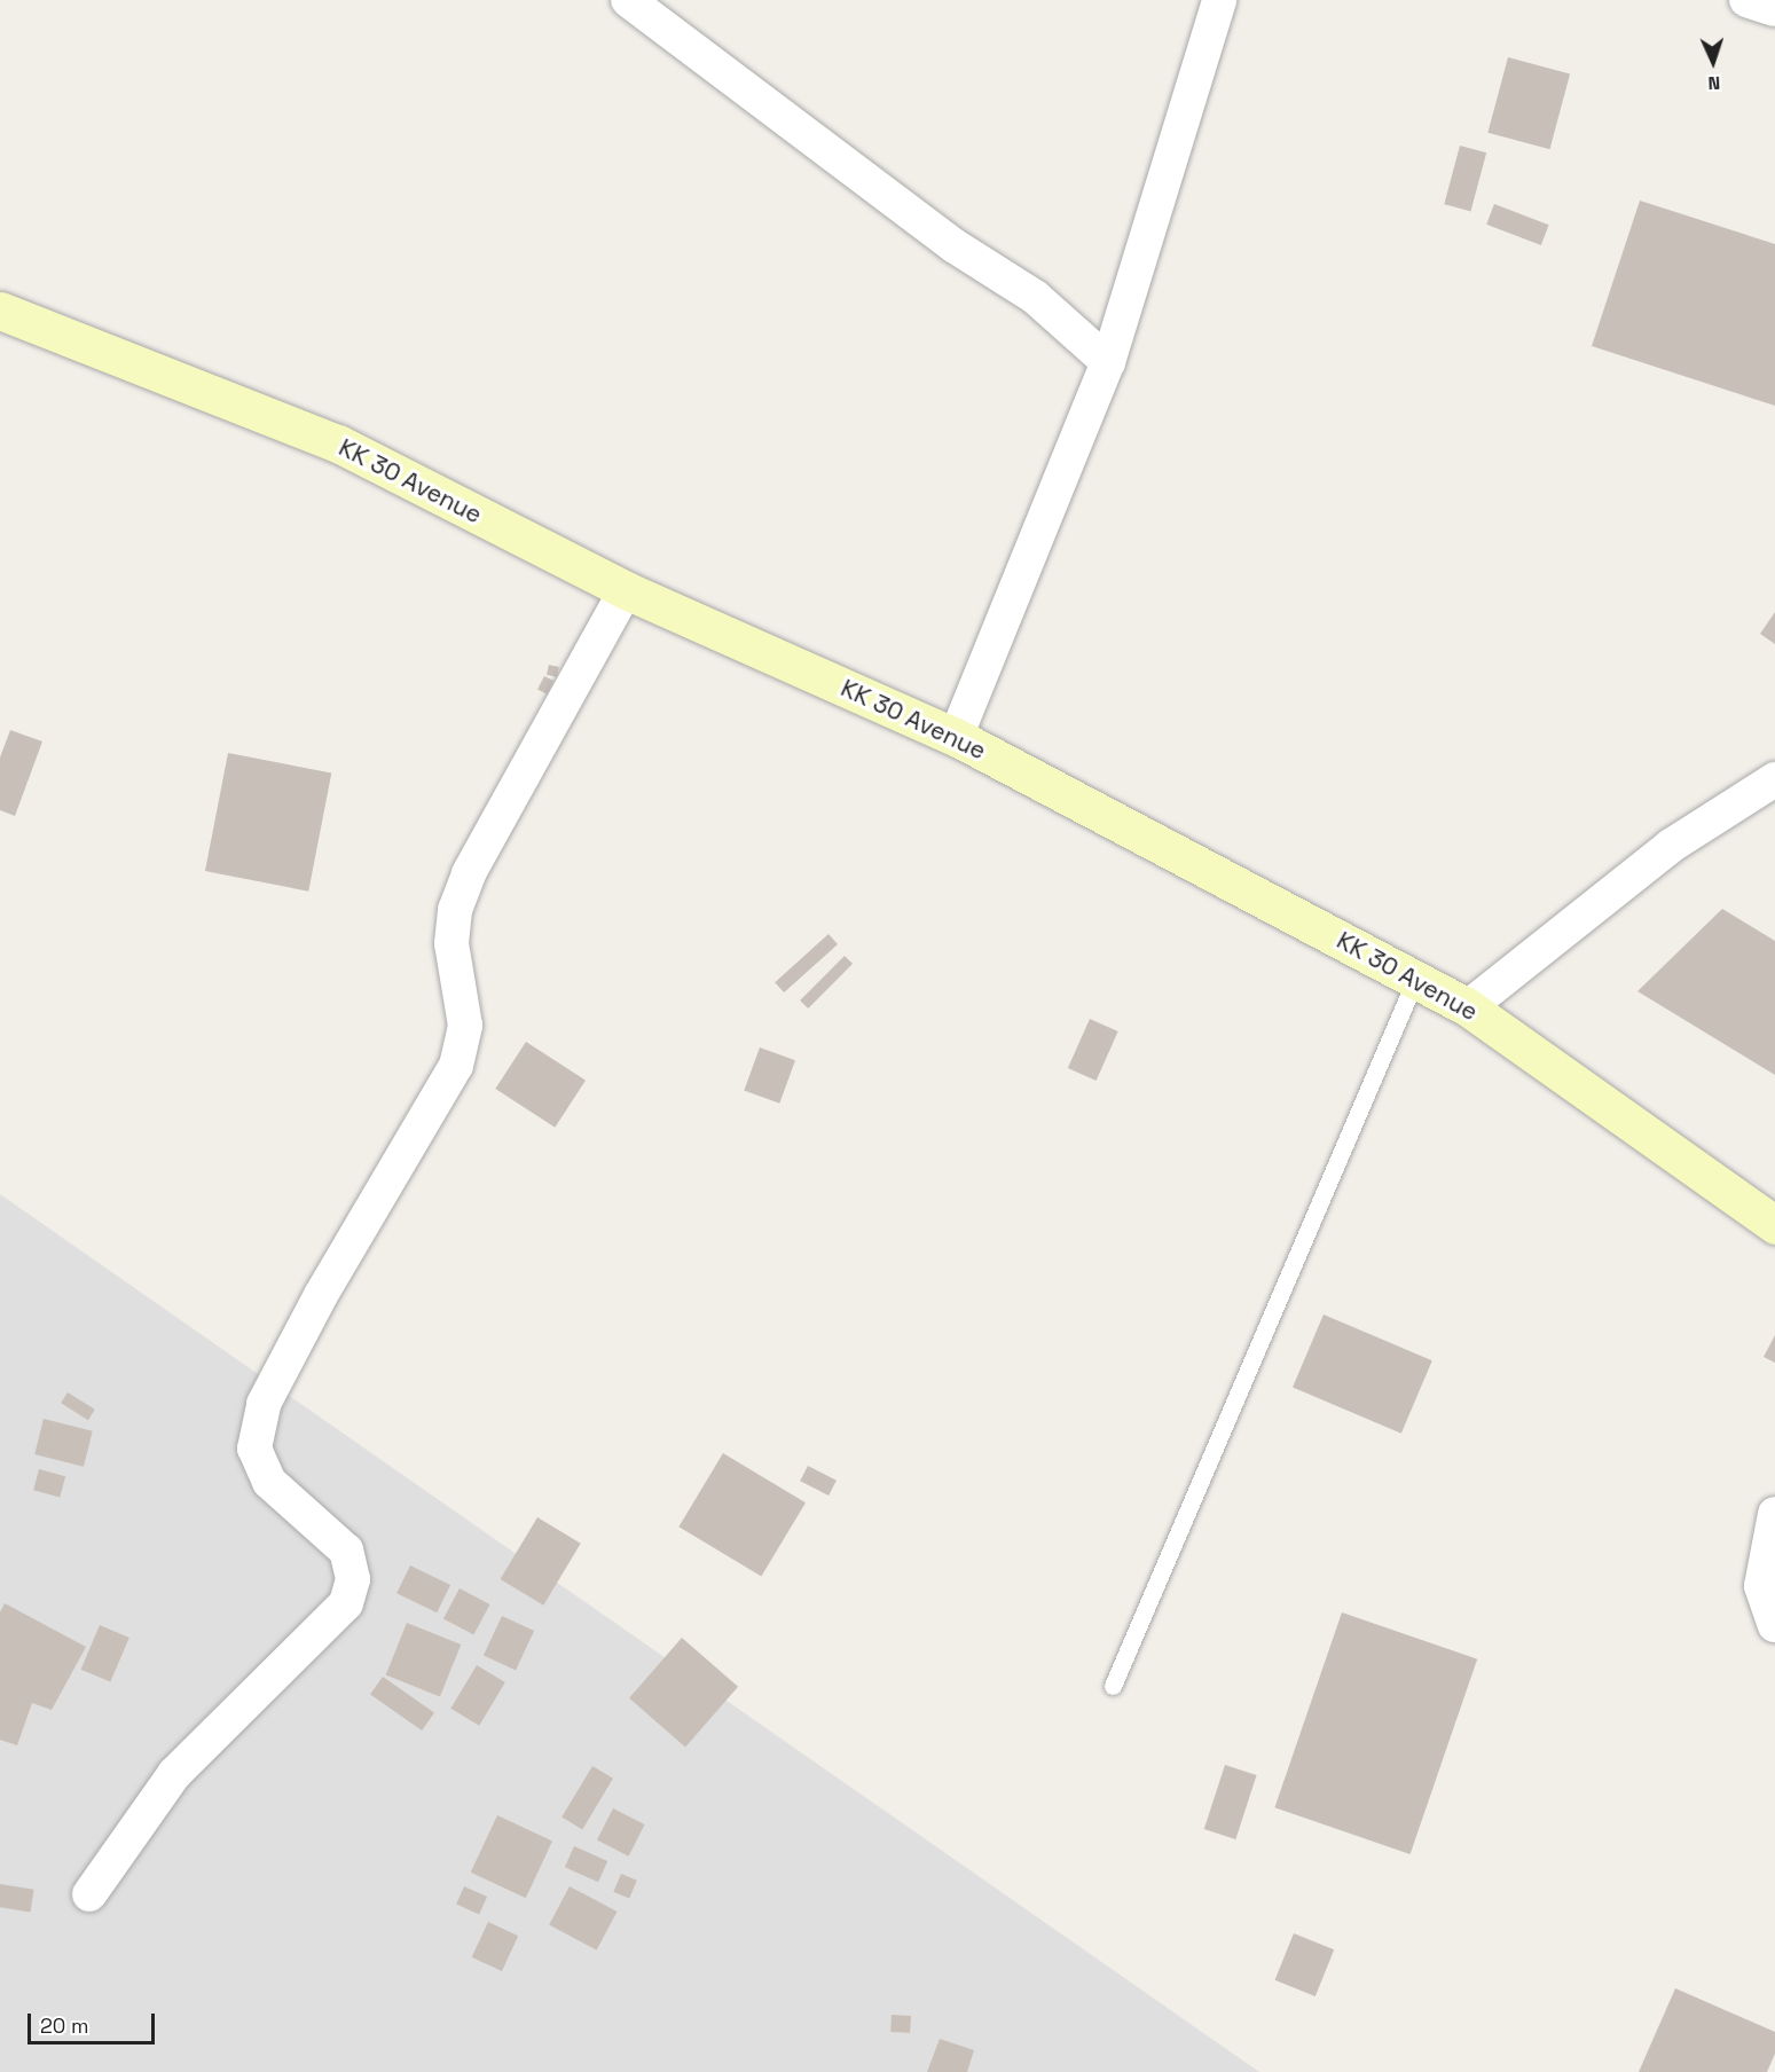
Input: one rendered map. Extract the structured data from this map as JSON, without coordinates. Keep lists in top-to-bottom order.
{
  "streets": {
    "main road": ["KK 30 Avenue"]
  },
  "scale_bar": "20 m",
  "north": "bottom"
}
